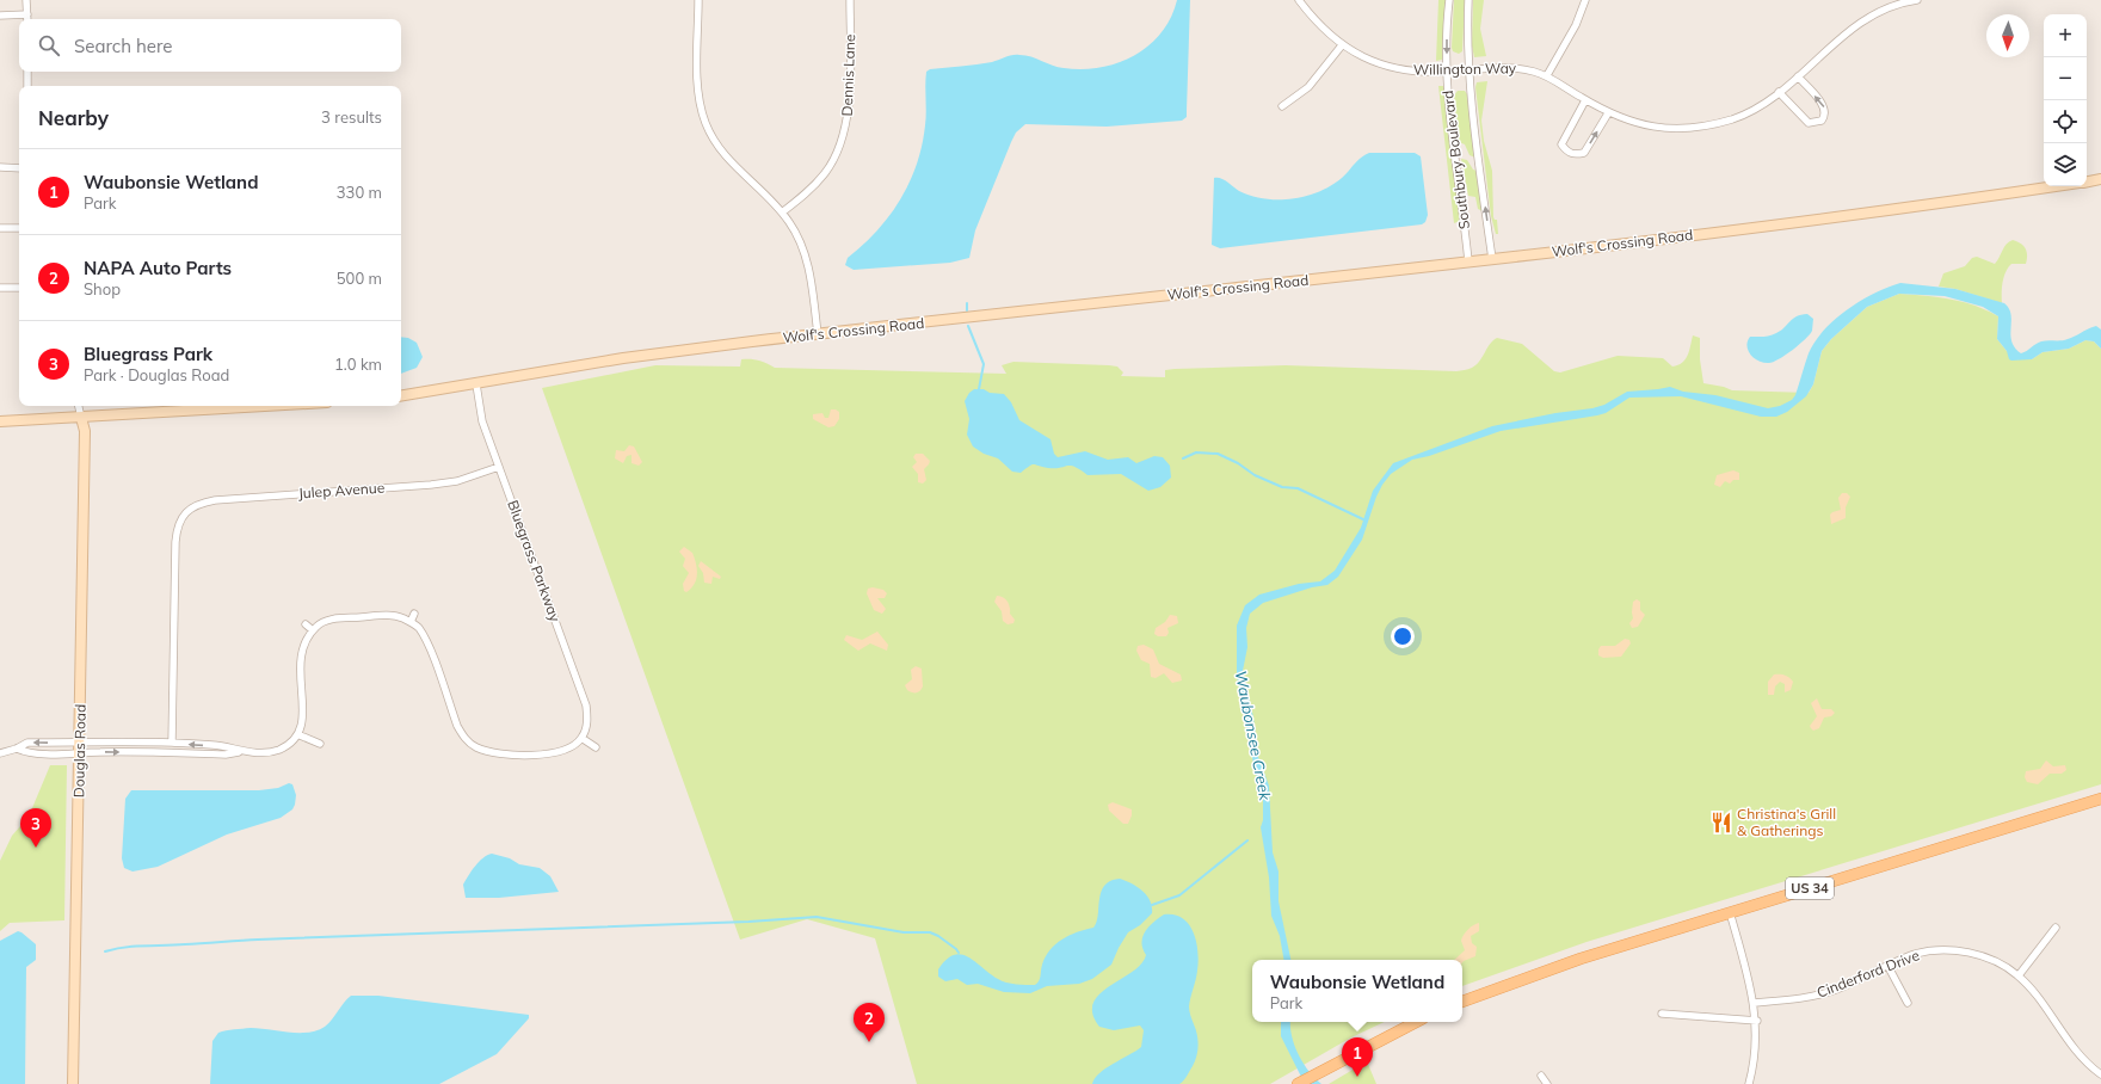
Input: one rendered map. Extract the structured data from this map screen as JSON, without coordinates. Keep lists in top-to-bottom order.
{
  "streets": {
    "main road": ["Wolf's Crossing Road", "Douglas Road", "US 34"],
    "street": [
      "Willington Way",
      "Dennis Lane",
      "Southbury Boulevard",
      "Julep Avenue",
      "Bluegrass Parkway",
      "Cinderford Drive"
    ]
  },
  "crossings": [
    ["Willington Way", "Southbury Boulevard"],
    ["Southbury Boulevard", "Wolf's Crossing Road"],
    ["Wolf's Crossing Road", "Bluegrass Parkway"],
    ["Julep Avenue", "Bluegrass Parkway"]
  ],
  "water": ["Waubonsee Creek"],
  "places": {
    "restaurant": ["Christina's Grill & Gatherings"]
  },
  "north": "bottom",
  "page": {
    "map_buttons": ["+", "−"],
    "search": "Search here",
    "heading": ["Nearby", "3 results"],
    "list": [
      {
        "mark": "1",
        "name": "Waubonsie Wetland",
        "note": "Park",
        "value": "330 m"
      },
      {
        "mark": "2",
        "name": "NAPA Auto Parts",
        "note": "Shop",
        "value": "500 m"
      },
      {
        "mark": "3",
        "name": "Bluegrass Park",
        "note": "Park · Douglas Road",
        "value": "1.0 km"
      }
    ],
    "pins": ["3", "2", "1"],
    "popup": ["Waubonsie Wetland", "Park"]
  }
}
